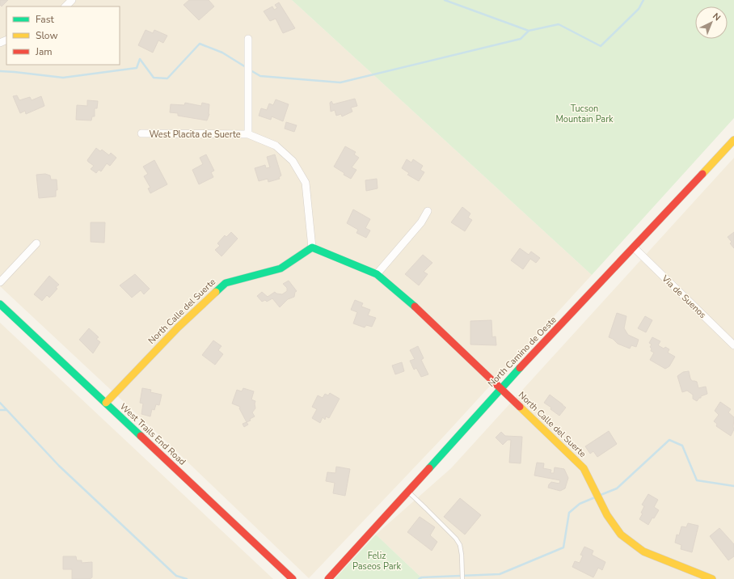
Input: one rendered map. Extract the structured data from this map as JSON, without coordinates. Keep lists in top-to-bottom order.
{
  "streets": {
    "street": [
      "West Placita de Suerte",
      "Via de Suenos",
      "North Calle del Suerte",
      "North Camino de Oeste",
      "West Trails End Road"
    ]
  },
  "crossings": [
    ["West Placita de Suerte", "North Calle del Suerte"],
    ["Via de Suenos", "North Camino de Oeste"],
    ["North Calle del Suerte", "North Camino de Oeste"],
    ["North Calle del Suerte", "West Trails End Road"]
  ],
  "parks": ["Tucson Mountain Park", "Feliz Paseos Park"],
  "legend": ["Fast", "Slow", "Jam"],
  "north": "top right"
}
